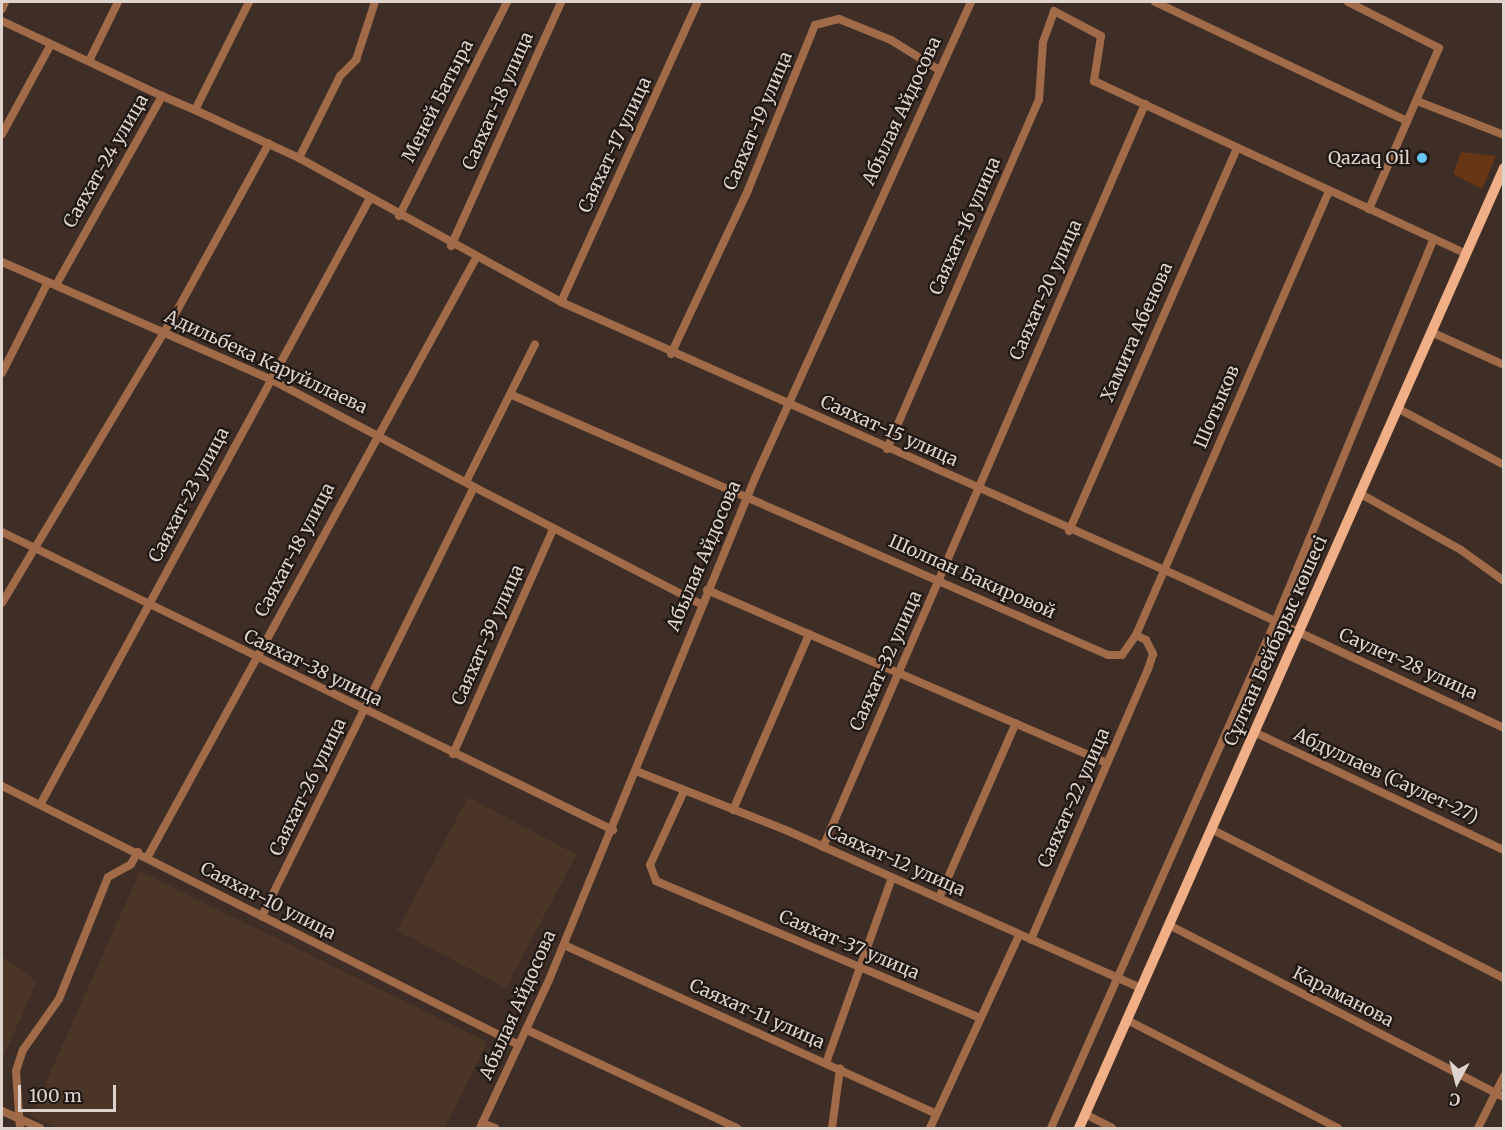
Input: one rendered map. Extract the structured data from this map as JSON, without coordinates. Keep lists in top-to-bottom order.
{
  "streets": {
    "main road": ["Сұлтан Бейбарыс көшесі"],
    "street": [
      "Меней Батыра",
      "Саяхат-18 улица",
      "Абылая Айдосова",
      "Саяхат-19 улица",
      "Саяхат-17 улица",
      "Саяхат-24 улица",
      "Саяхат-16 улица",
      "Саяхат-20 улица",
      "Хамита Абенова",
      "Адильбека Каруйллаева",
      "Шотыков",
      "Саяхат-15 улица",
      "Саяхат-23 улица",
      "Шолпан Бакировой",
      "Саяхат-39 улица",
      "Саяхат-32 улица",
      "Саулет-28 улица",
      "Саяхат-38 улица",
      "Абдуллаев (Саулет-27)",
      "Саяхат-26 улица",
      "Саяхат-22 улица",
      "Саяхат-12 улица",
      "Саяхат-10 улица",
      "Саяхат-37 улица",
      "Караманова",
      "Саяхат-11 улица"
    ]
  },
  "crossings": [
    ["Меней Батыра", "Саяхат-24 улица"],
    ["Саяхат-18 улица", "Саяхат-24 улица"],
    ["Саяхат-18 улица", "Адильбека Каруйллаева"],
    ["Саяхат-18 улица", "Саяхат-15 улица"],
    ["Саяхат-18 улица", "Саяхат-38 улица"],
    ["Саяхат-18 улица", "Саяхат-10 улица"],
    ["Абылая Айдосова", "Саяхат-19 улица"],
    ["Абылая Айдосова", "Саяхат-15 улица"],
    ["Абылая Айдосова", "Шолпан Бакировой"],
    ["Абылая Айдосова", "Саяхат-38 улица"],
    ["Абылая Айдосова", "Саяхат-12 улица"],
    ["Абылая Айдосова", "Саяхат-10 улица"],
    ["Абылая Айдосова", "Саяхат-11 улица"],
    ["Саяхат-19 улица", "Саяхат-15 улица"],
    ["Саяхат-17 улица", "Саяхат-15 улица"],
    ["Саяхат-24 улица", "Адильбека Каруйллаева"],
    ["Саяхат-24 улица", "Саяхат-15 улица"],
    ["Саяхат-24 улица", "Саяхат-23 улица"],
    ["Саяхат-16 улица", "Саяхат-20 улица"],
    ["Саяхат-16 улица", "Саяхат-15 улица"],
    ["Саяхат-20 улица", "Саяхат-15 улица"],
    ["Саяхат-20 улица", "Саяхат-32 улица"],
    ["Хамита Абенова", "Саяхат-15 улица"],
    ["Адильбека Каруйллаева", "Саяхат-23 улица"],
    ["Шотыков", "Саяхат-15 улица"],
    ["Шотыков", "Шолпан Бакировой"],
    ["Шотыков", "Саулет-28 улица"],
    ["Шотыков", "Саяхат-22 улица"],
    ["Саяхат-15 улица", "Саяхат-32 улица"],
    ["Саяхат-15 улица", "Саулет-28 улица"],
    ["Саяхат-23 улица", "Саяхат-38 улица"],
    ["Саяхат-23 улица", "Саяхат-10 улица"],
    ["Шолпан Бакировой", "Саяхат-32 улица"],
    ["Шолпан Бакировой", "Саяхат-22 улица"],
    ["Саяхат-39 улица", "Саяхат-38 улица"],
    ["Сұлтан Бейбарыс көшесі", "Саулет-28 улица"],
    ["Сұлтан Бейбарыс көшесі", "Абдуллаев (Саулет-27)"],
    ["Сұлтан Бейбарыс көшесі", "Саяхат-12 улица"],
    ["Сұлтан Бейбарыс көшесі", "Караманова"],
    ["Саяхат-32 улица", "Саяхат-12 улица"],
    ["Саяхат-38 улица", "Саяхат-26 улица"],
    ["Саяхат-26 улица", "Саяхат-10 улица"],
    ["Саяхат-22 улица", "Саяхат-12 улица"],
    ["Саяхат-12 улица", "Саяхат-37 улица"]
  ],
  "places": ["Qazaq Oil"],
  "scale_bar": "100 m",
  "north": "bottom"
}
